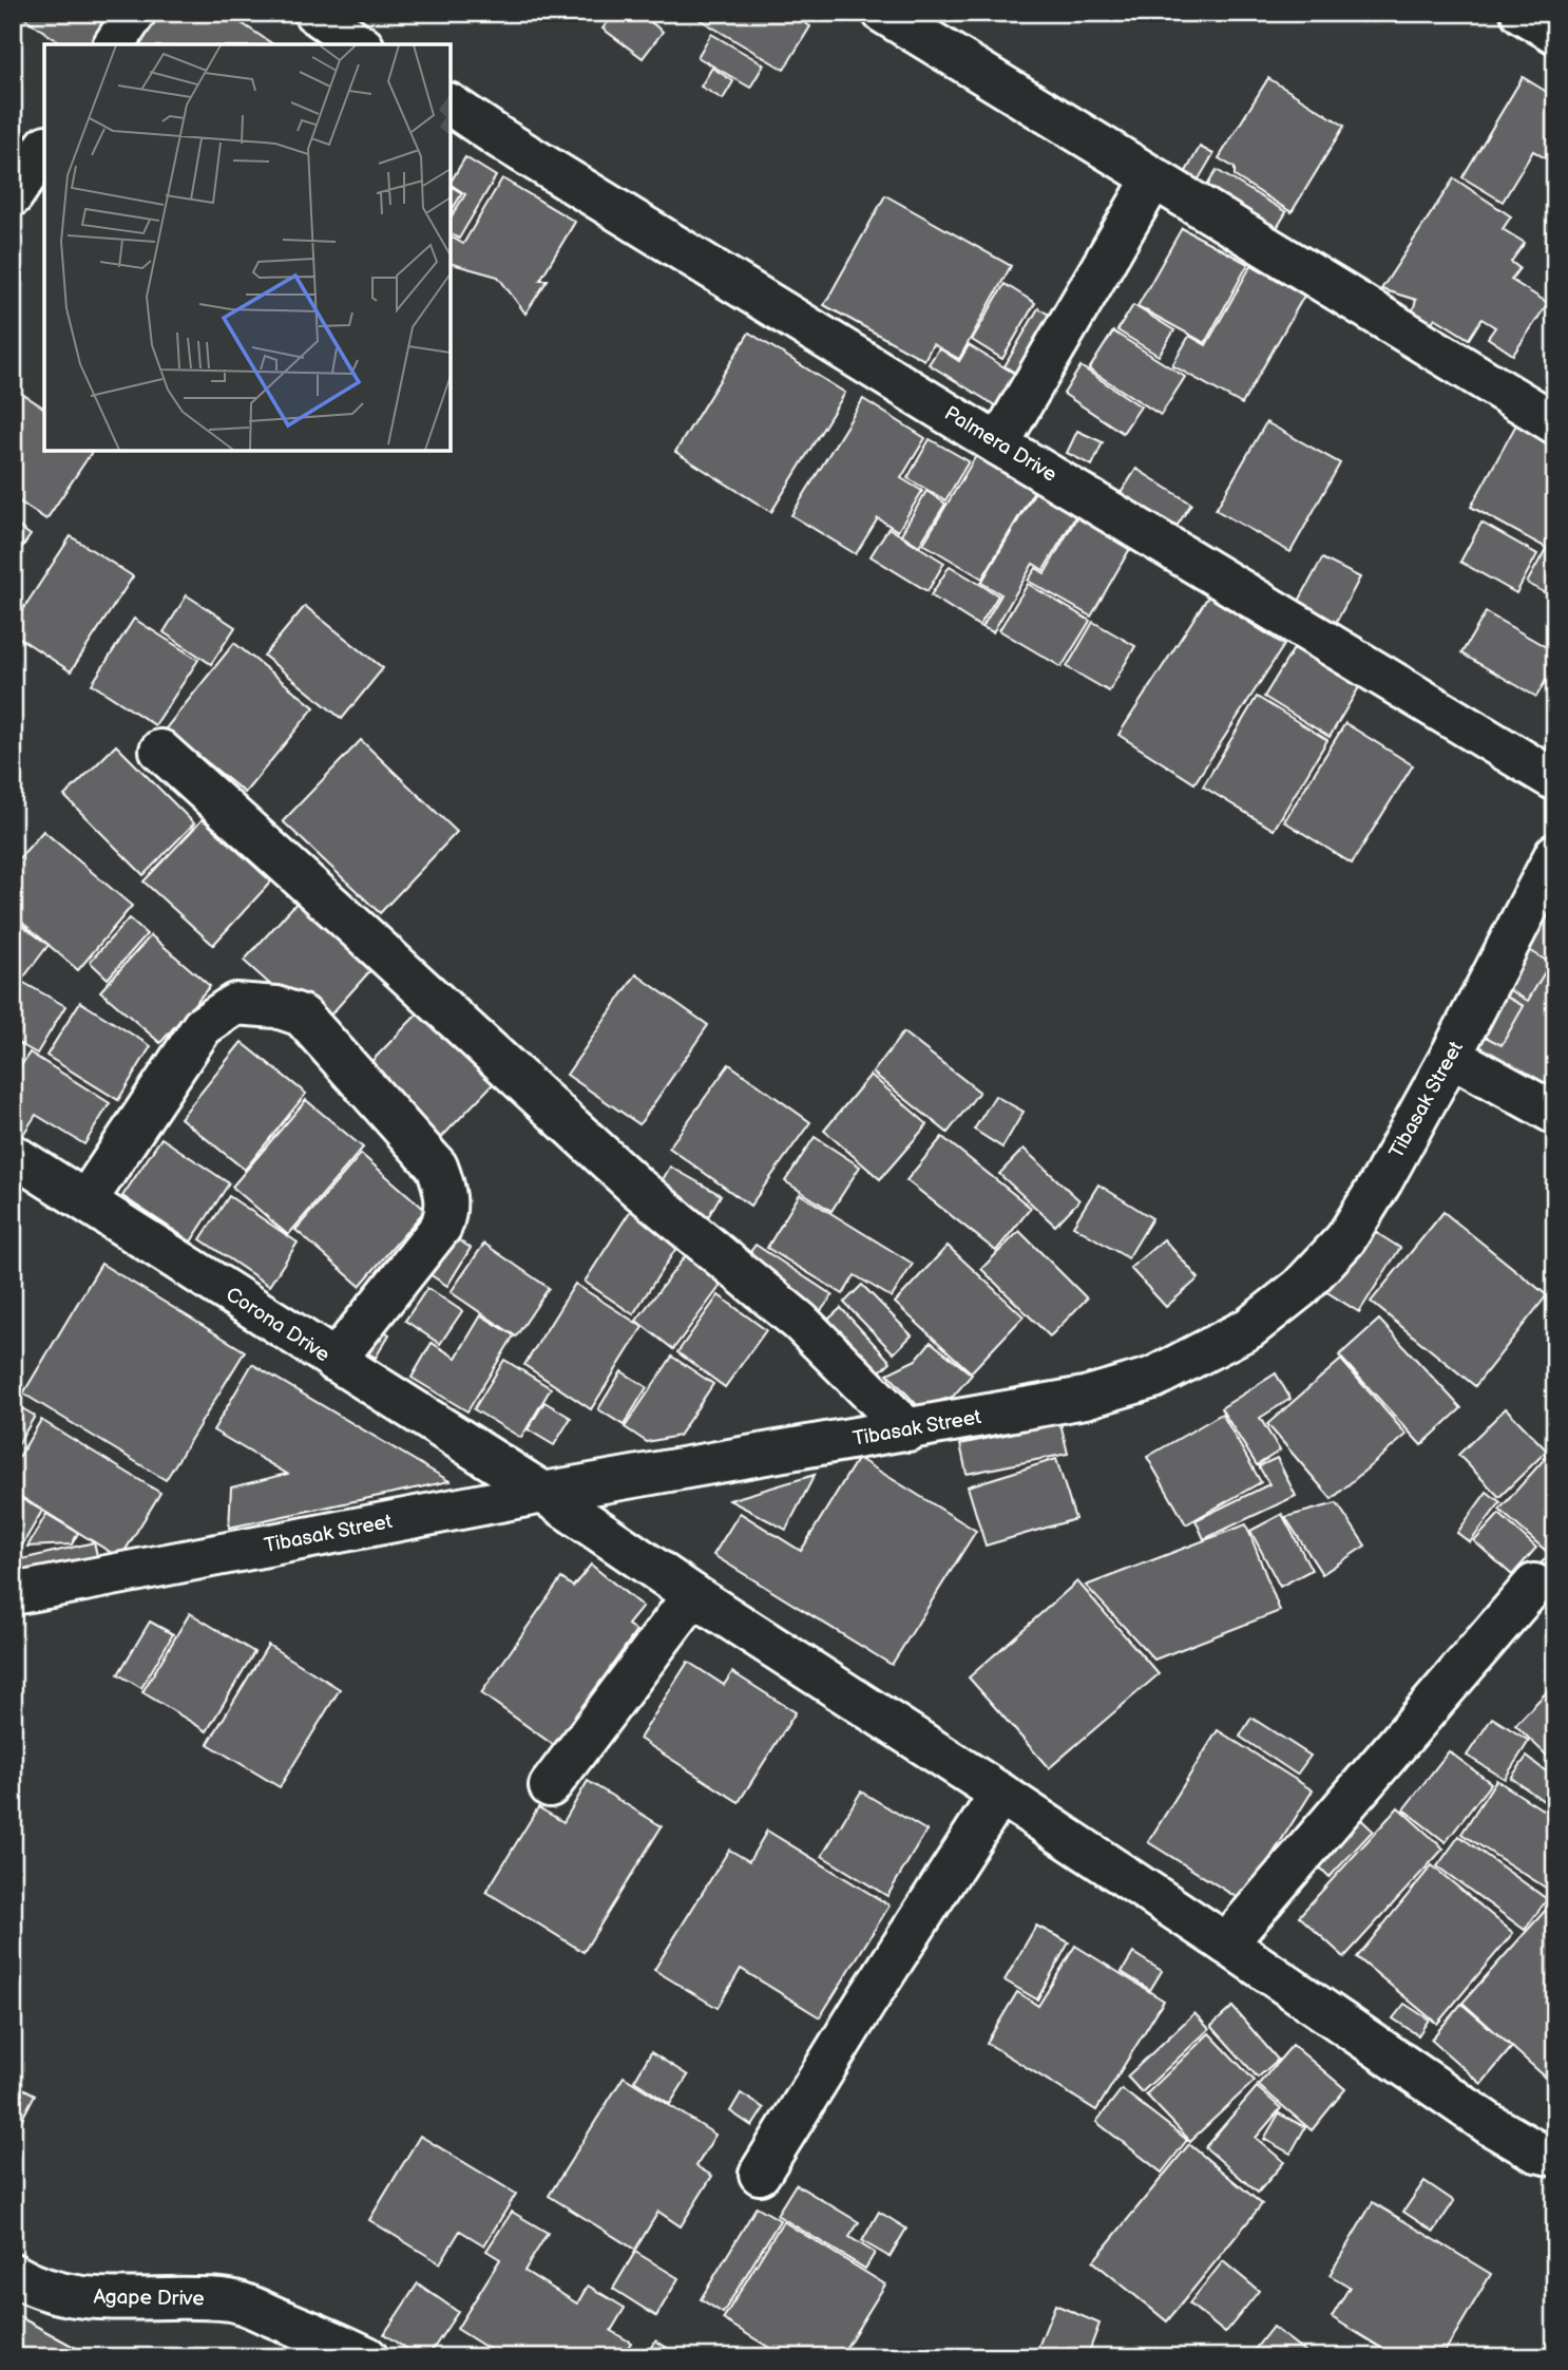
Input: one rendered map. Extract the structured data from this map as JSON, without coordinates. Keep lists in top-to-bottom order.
{
  "streets": {
    "street": [
      "Palmera Drive",
      "Tibasak Street",
      "Corona Drive",
      "Agape Drive"
    ]
  },
  "crossings": [
    ["Tibasak Street", "Corona Drive"]
  ]
}
